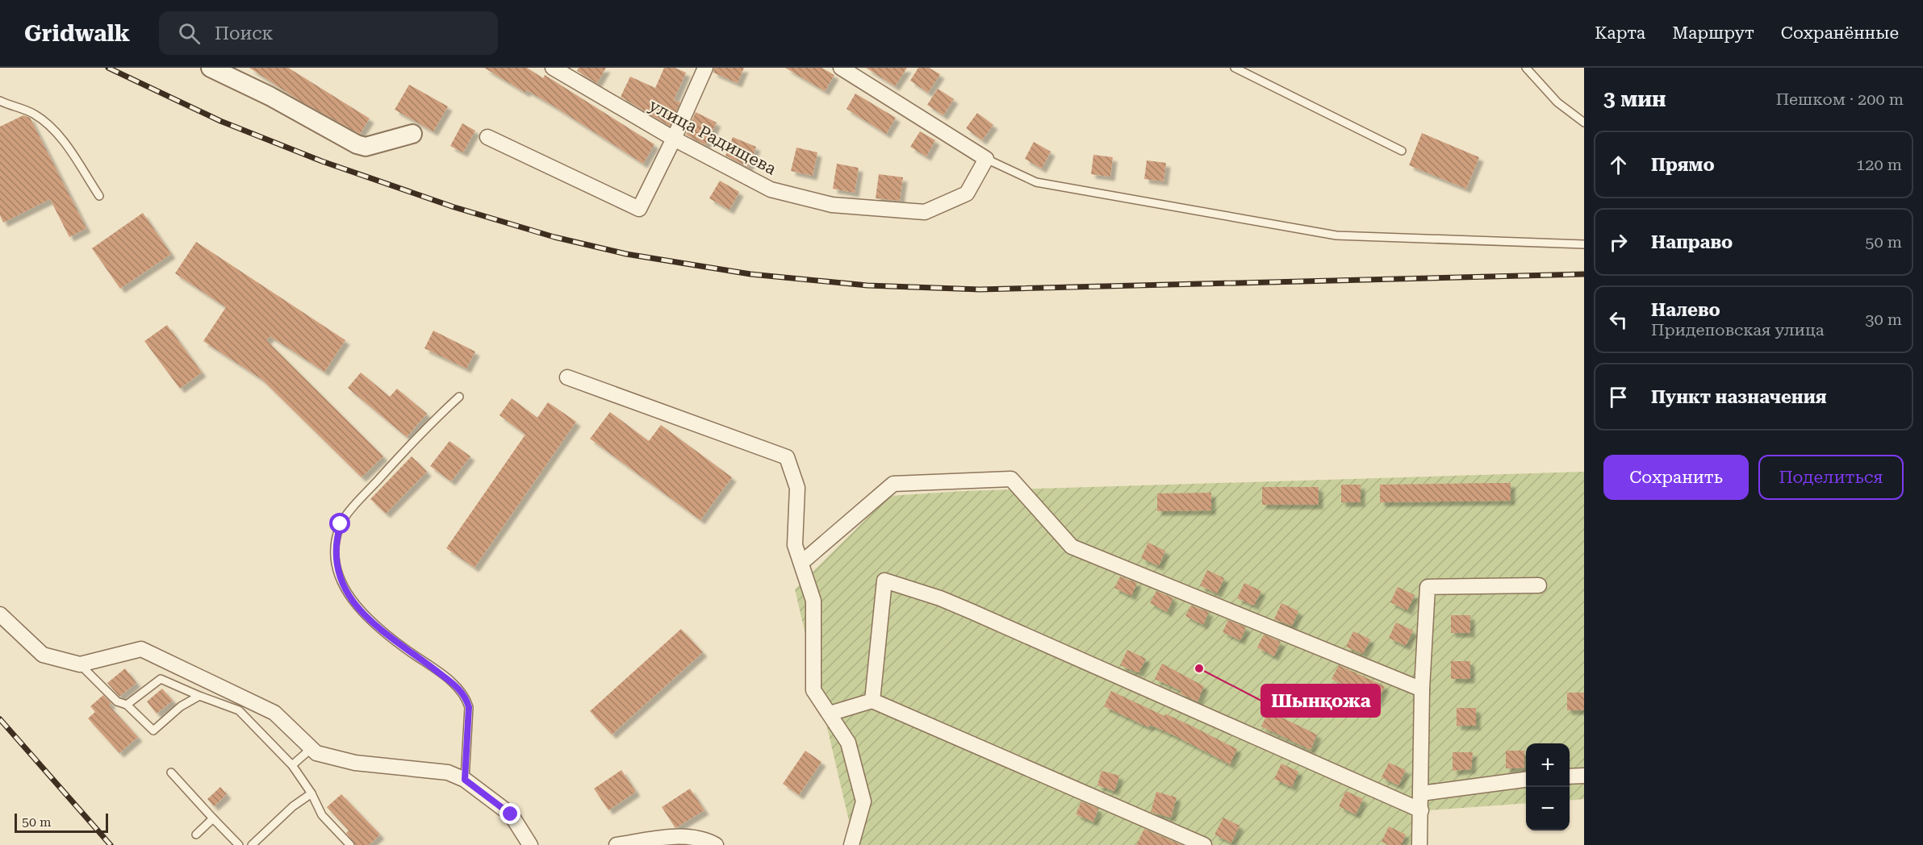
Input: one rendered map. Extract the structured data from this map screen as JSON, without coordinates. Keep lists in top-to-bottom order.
{
  "streets": {
    "street": ["улица Радищева"]
  },
  "places": ["Шынқожа"],
  "scale_bar": "50 m",
  "page": {
    "header": "Gridwalk",
    "search": "Поиск",
    "nav": ["Карта", "Маршрут", "Сохранённые"],
    "heading": ["3 мин", "Пешком · 200 m"],
    "list": [
      ["Прямо", "120 m"],
      ["Направо", "50 m"],
      ["Налево", "Придеповская улица", "30 m"],
      "Пункт назначения"
    ],
    "buttons": ["Сохранить", "Поделиться"],
    "map_buttons": ["+", "−"],
    "scale": "50 m"
  }
}
